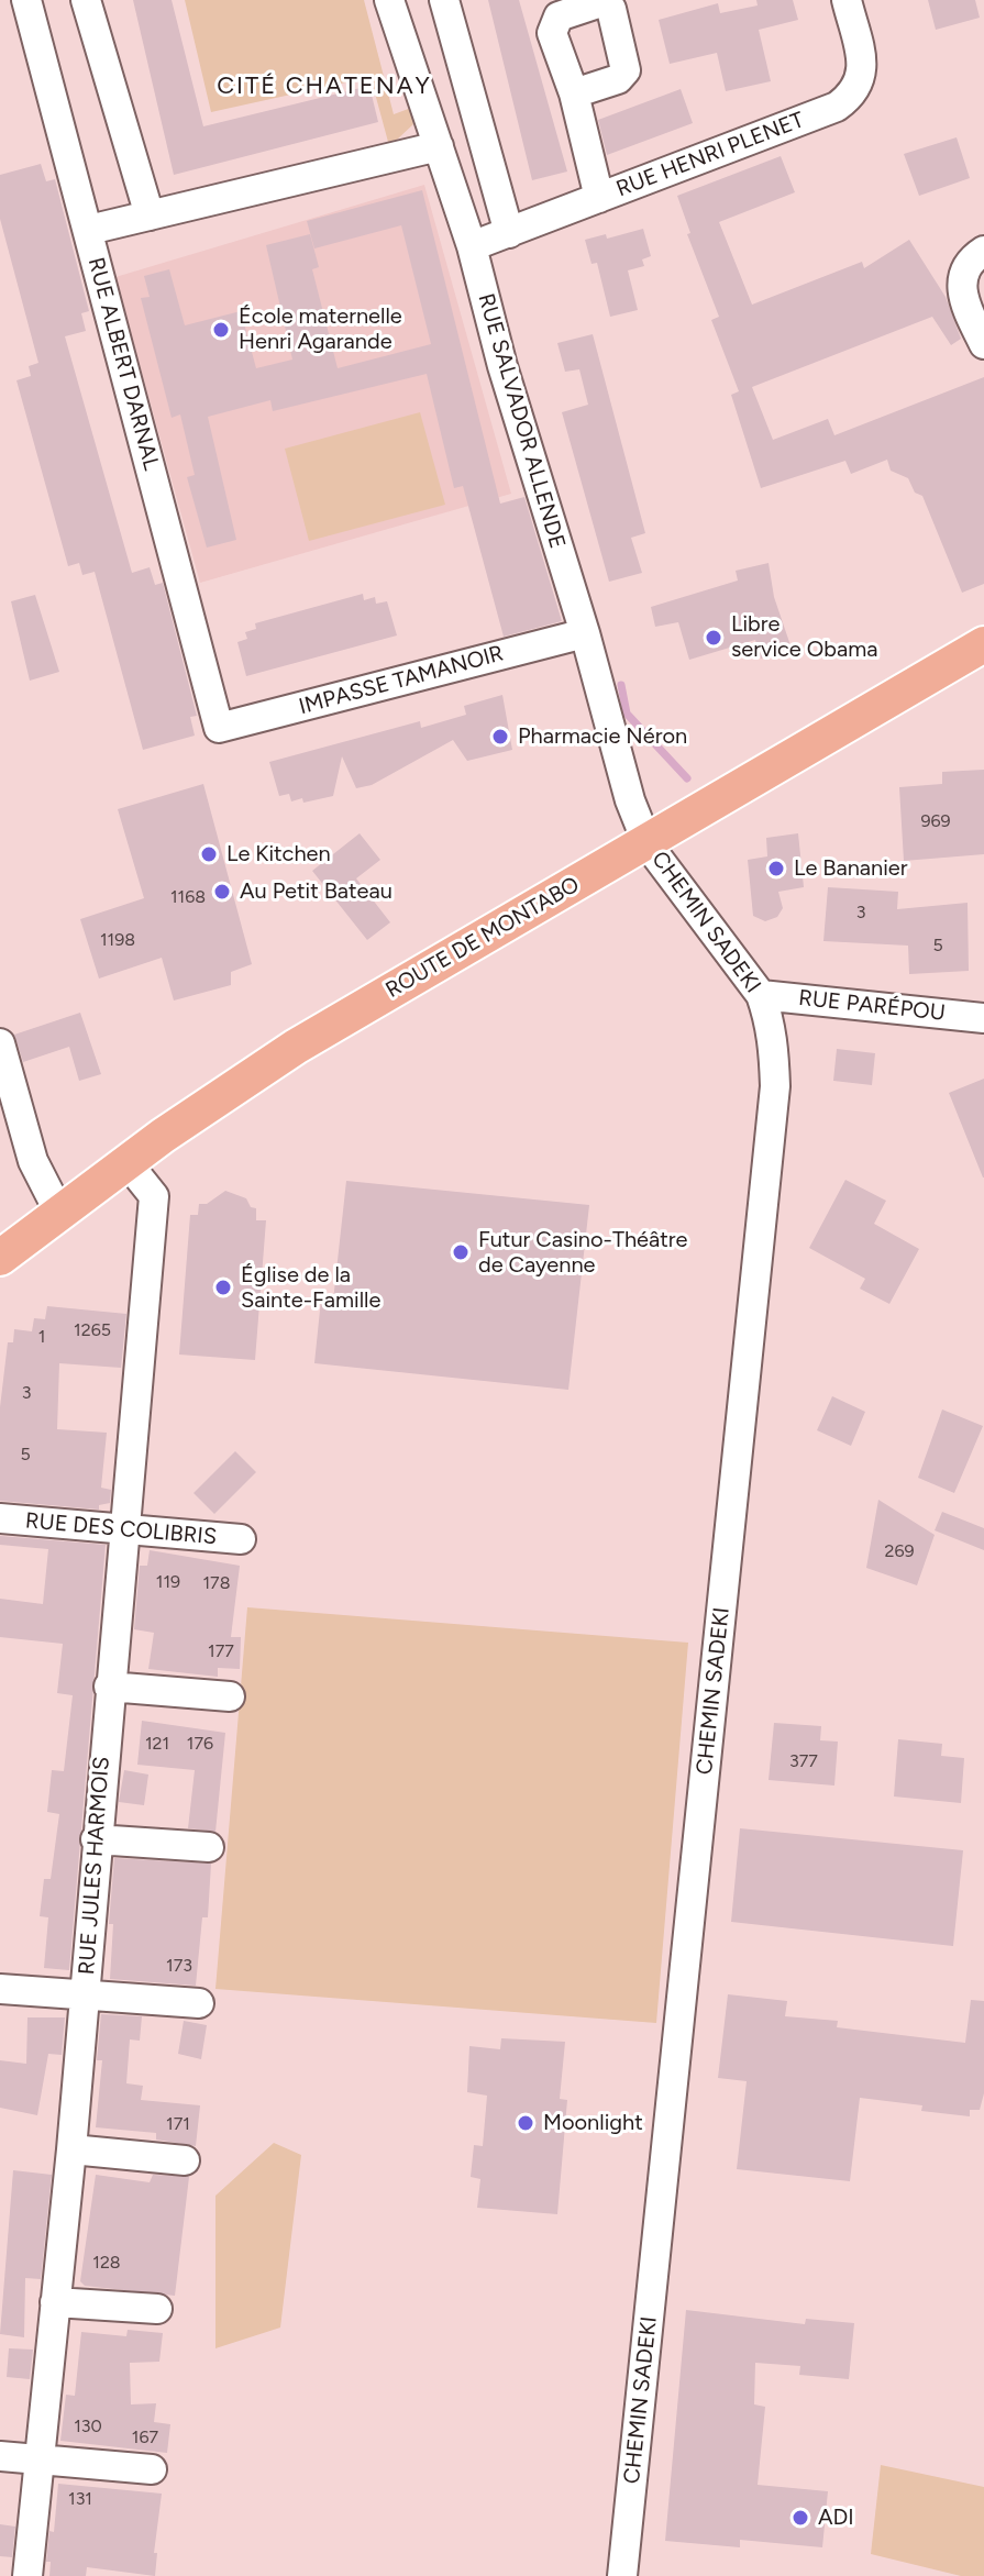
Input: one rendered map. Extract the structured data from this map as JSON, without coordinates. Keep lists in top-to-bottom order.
{
  "streets": {
    "main road": ["ROUTE DE MONTABO"],
    "street": [
      "RUE HENRI PLENET",
      "RUE ALBERT DARNAL",
      "RUE SALVADOR ALLENDE",
      "IMPASSE TAMANOIR",
      "CHEMIN SADEKI",
      "RUE PARÉPOU",
      "RUE DES COLIBRIS",
      "RUE JULES HARMOIS"
    ]
  },
  "crossings": [
    ["RUE HENRI PLENET", "RUE SALVADOR ALLENDE"],
    ["RUE ALBERT DARNAL", "IMPASSE TAMANOIR"],
    ["RUE SALVADOR ALLENDE", "IMPASSE TAMANOIR"],
    ["RUE SALVADOR ALLENDE", "CHEMIN SADEKI"],
    ["RUE SALVADOR ALLENDE", "ROUTE DE MONTABO"],
    ["CHEMIN SADEKI", "ROUTE DE MONTABO"],
    ["CHEMIN SADEKI", "RUE PARÉPOU"],
    ["ROUTE DE MONTABO", "RUE JULES HARMOIS"],
    ["RUE DES COLIBRIS", "RUE JULES HARMOIS"]
  ],
  "districts": ["CITÉ CHATENAY"],
  "places": [
    "École maternelle Henri Agarande",
    "Libre service Obama",
    "Pharmacie Néron",
    "Le Kitchen",
    "Le Bananier",
    "Au Petit Bateau",
    "Futur Casino-Théâtre de Cayenne",
    "Église de la Sainte-Famille",
    "Moonlight",
    "ADI"
  ],
  "house_numbers": [
    "969",
    "1168",
    "3",
    "1198",
    "5",
    "1265",
    "1",
    "3",
    "5",
    "269",
    "119",
    "178",
    "177",
    "121",
    "176",
    "377",
    "173",
    "171",
    "128",
    "130",
    "167",
    "131"
  ]
}
